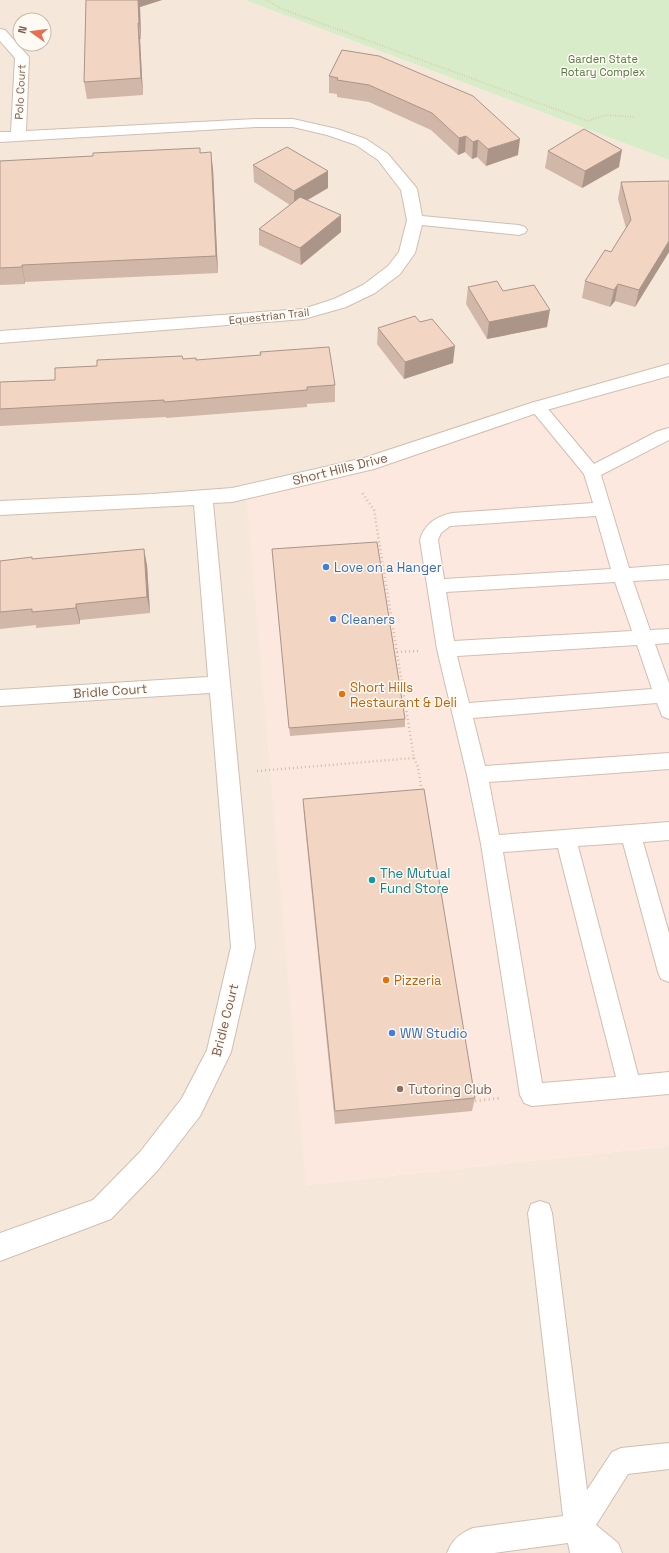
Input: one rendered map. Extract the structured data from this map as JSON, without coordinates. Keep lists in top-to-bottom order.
{
  "streets": {
    "street": [
      "Polo Court",
      "Equestrian Trail",
      "Short Hills Drive",
      "Bridle Court"
    ]
  },
  "crossings": [
    ["Polo Court", "Equestrian Trail"],
    ["Short Hills Drive", "Bridle Court"]
  ],
  "parks": ["Garden State Rotary Complex"],
  "places": [
    "Love on a Hanger",
    "Cleaners",
    "Short Hills Restaurant & Deli",
    "The Mutual Fund Store",
    "Pizzeria",
    "WW Studio",
    "Tutoring Club"
  ],
  "north": "left"
}
